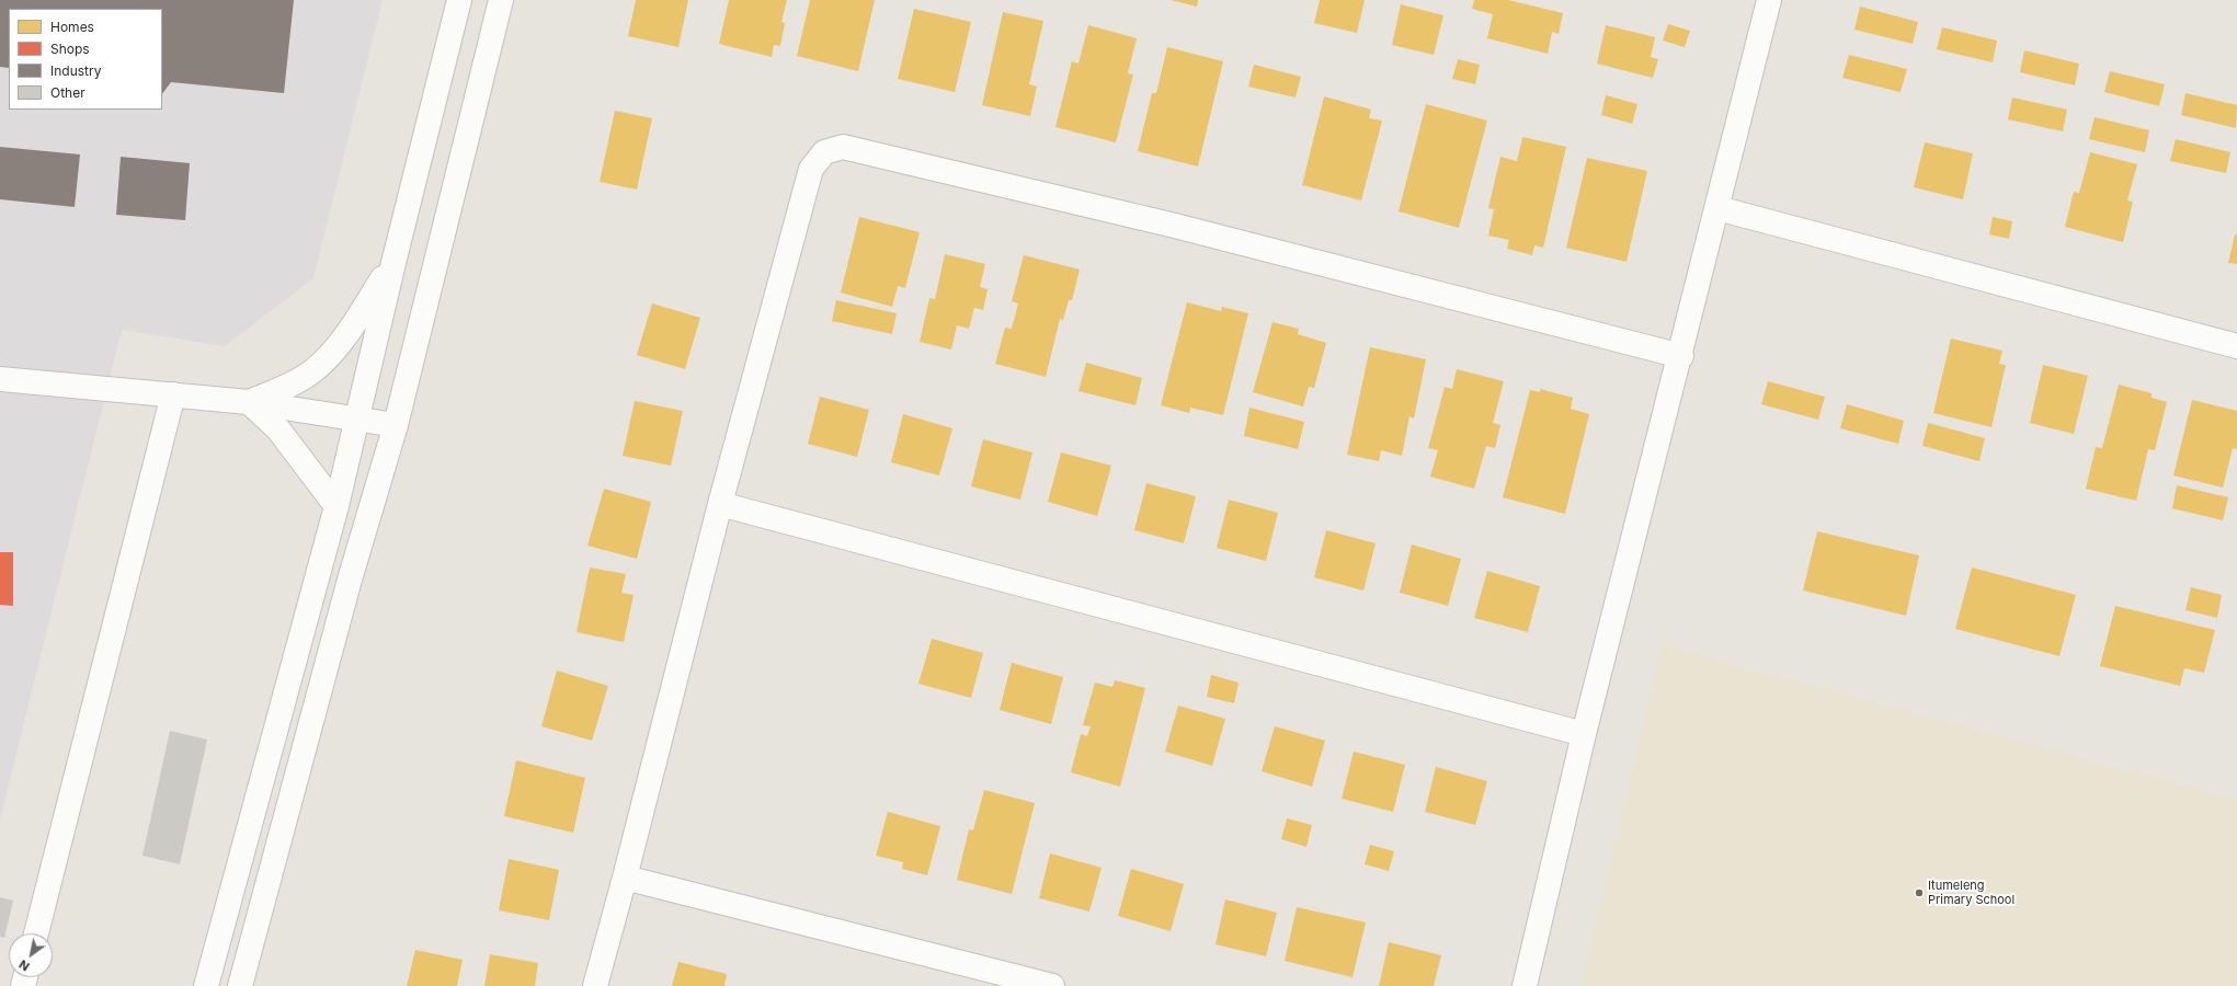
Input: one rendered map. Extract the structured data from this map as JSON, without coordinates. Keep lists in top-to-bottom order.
{
  "places": ["Itumeleng Primary School"],
  "legend": [
    "Homes",
    "Shops",
    "Industry",
    "Other"
  ],
  "north": "bottom left"
}
